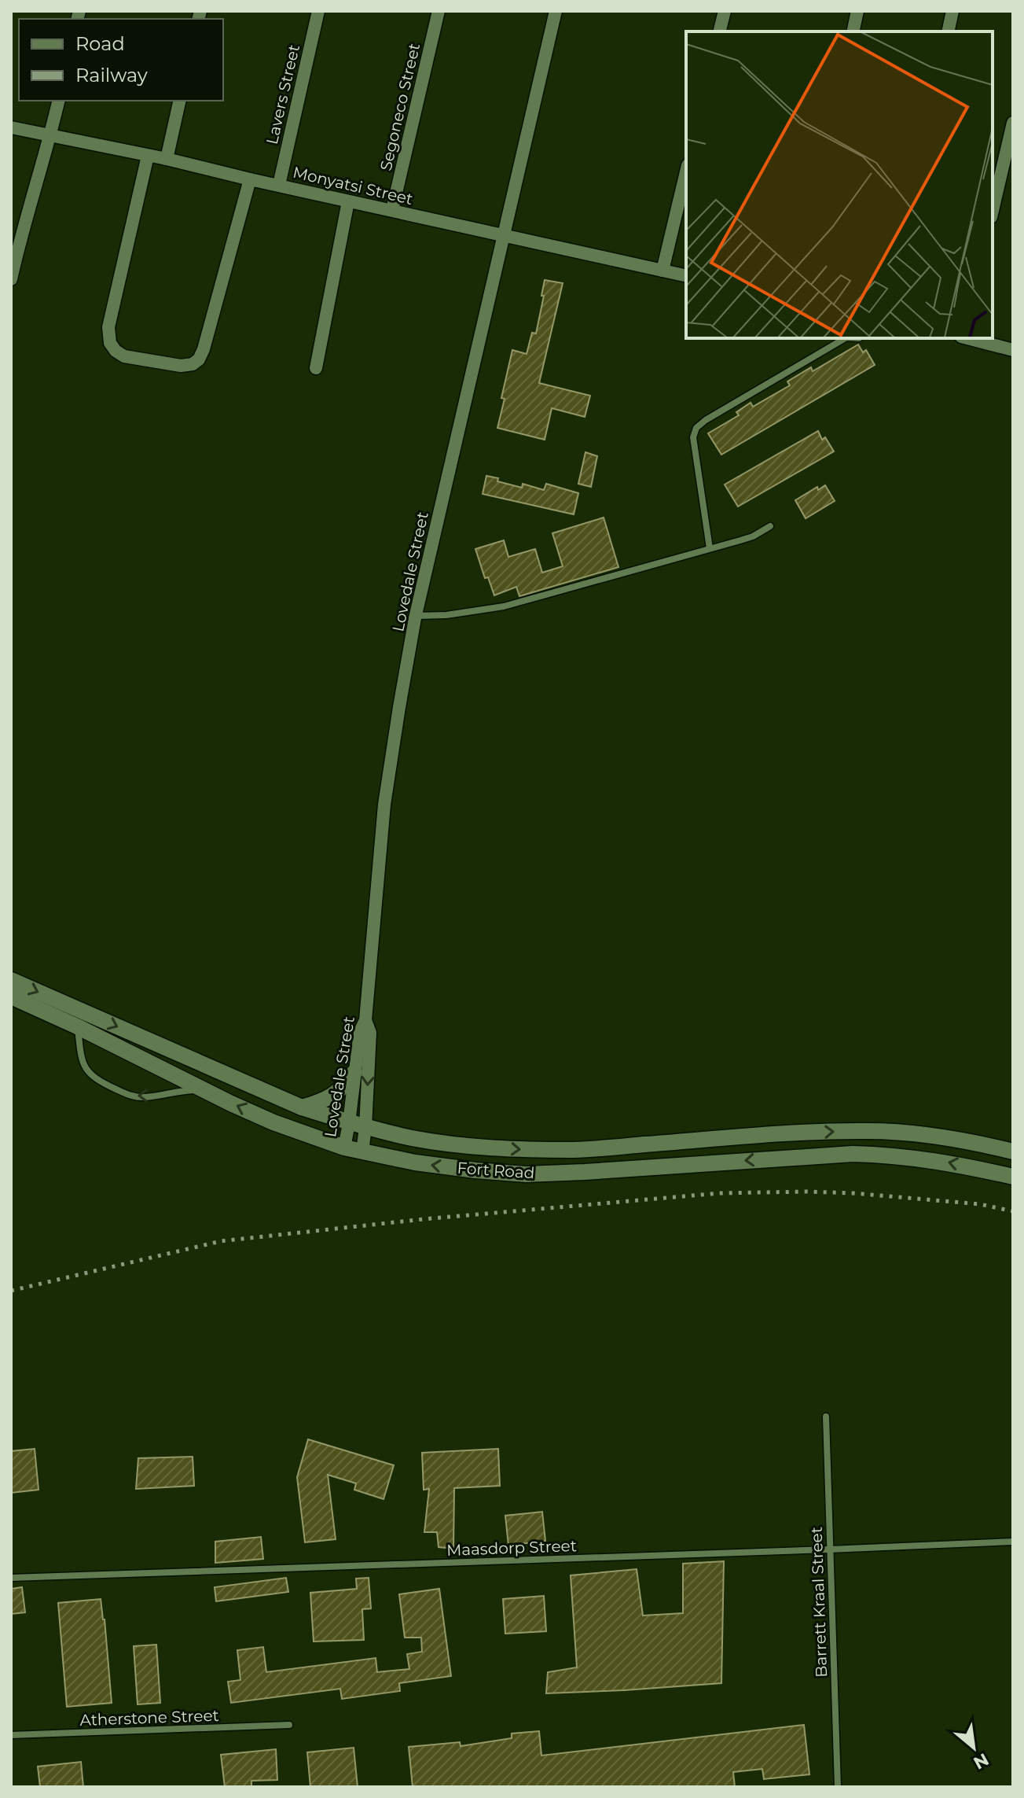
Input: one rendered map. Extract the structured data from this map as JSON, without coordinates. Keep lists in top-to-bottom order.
{
  "streets": {
    "main road": ["Fort Road"],
    "street": [
      "Lavers Street",
      "Segoneco Street",
      "Monyatsi Street",
      "Lovedale Street"
    ],
    "lane": ["Maasdorp Street", "Barrett Kraal Street", "Atherstone Street"]
  },
  "crossings": [
    ["Lavers Street", "Monyatsi Street"],
    ["Segoneco Street", "Monyatsi Street"],
    ["Monyatsi Street", "Lovedale Street"],
    ["Lovedale Street", "Fort Road"],
    ["Maasdorp Street", "Barrett Kraal Street"]
  ],
  "legend": ["Road", "Railway"],
  "north": "bottom right"
}
